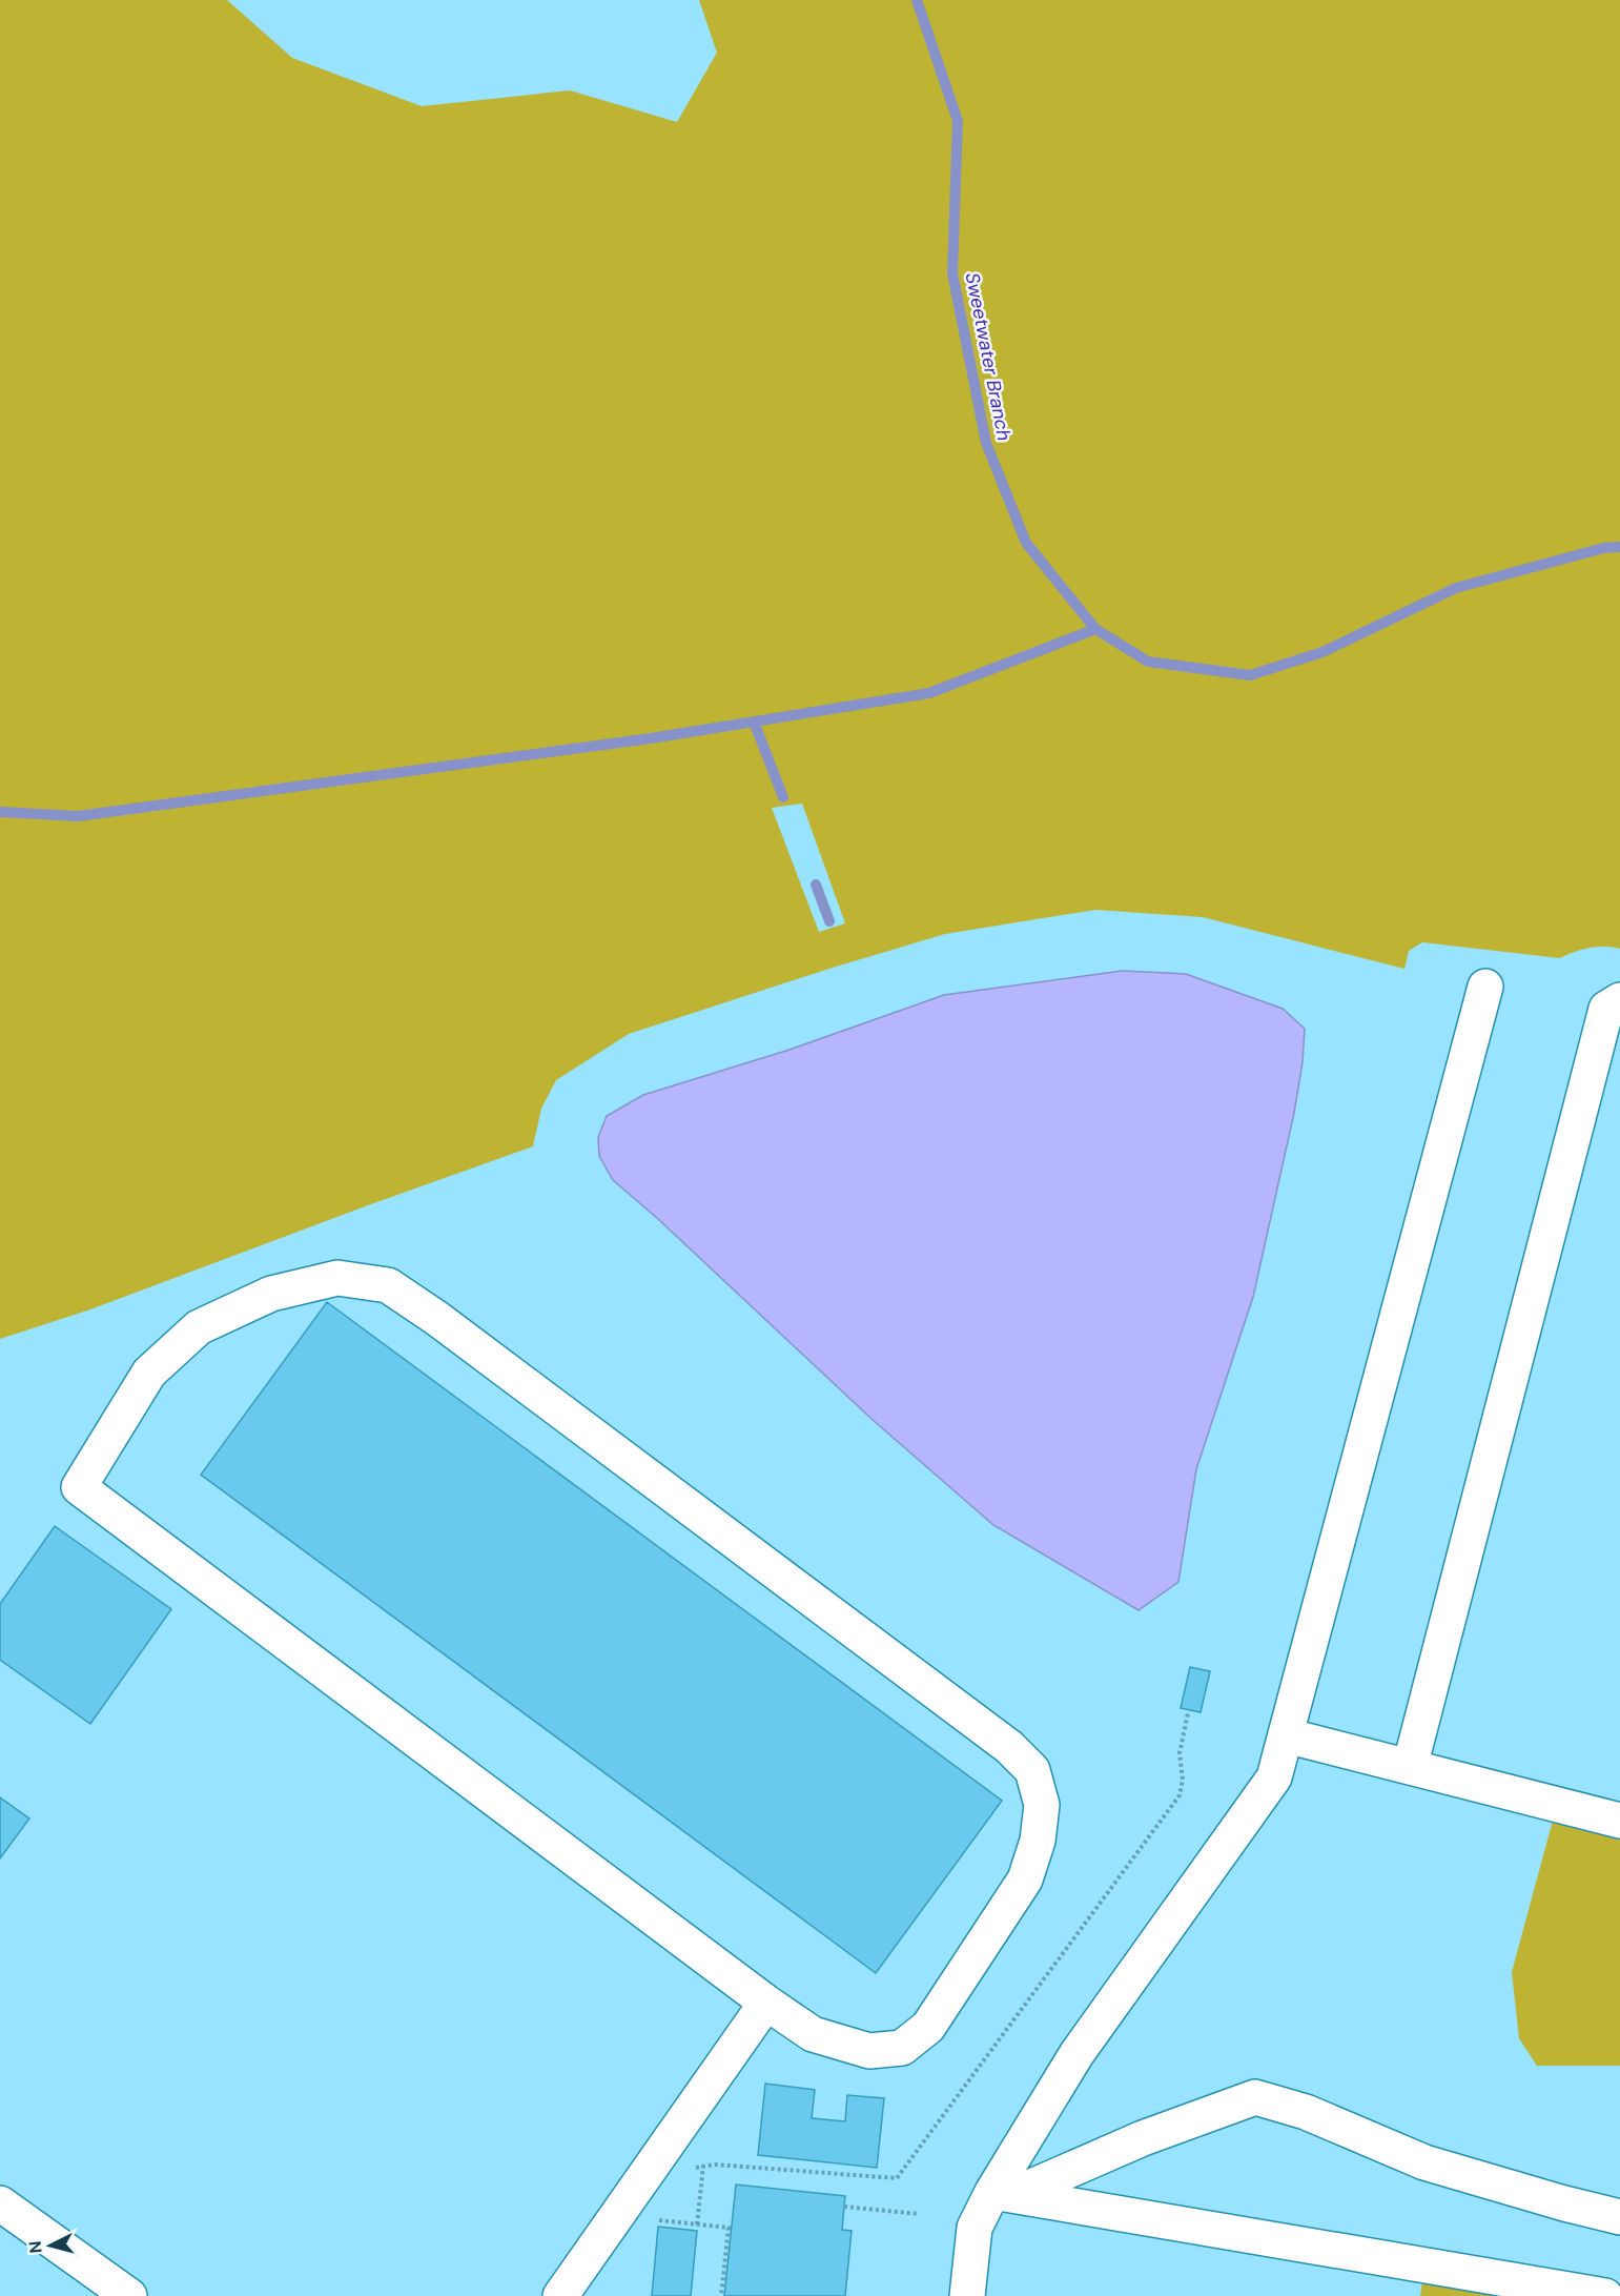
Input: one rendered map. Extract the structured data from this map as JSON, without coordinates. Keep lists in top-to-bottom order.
{
  "water": ["Sweetwater Branch"],
  "north": "left"
}
